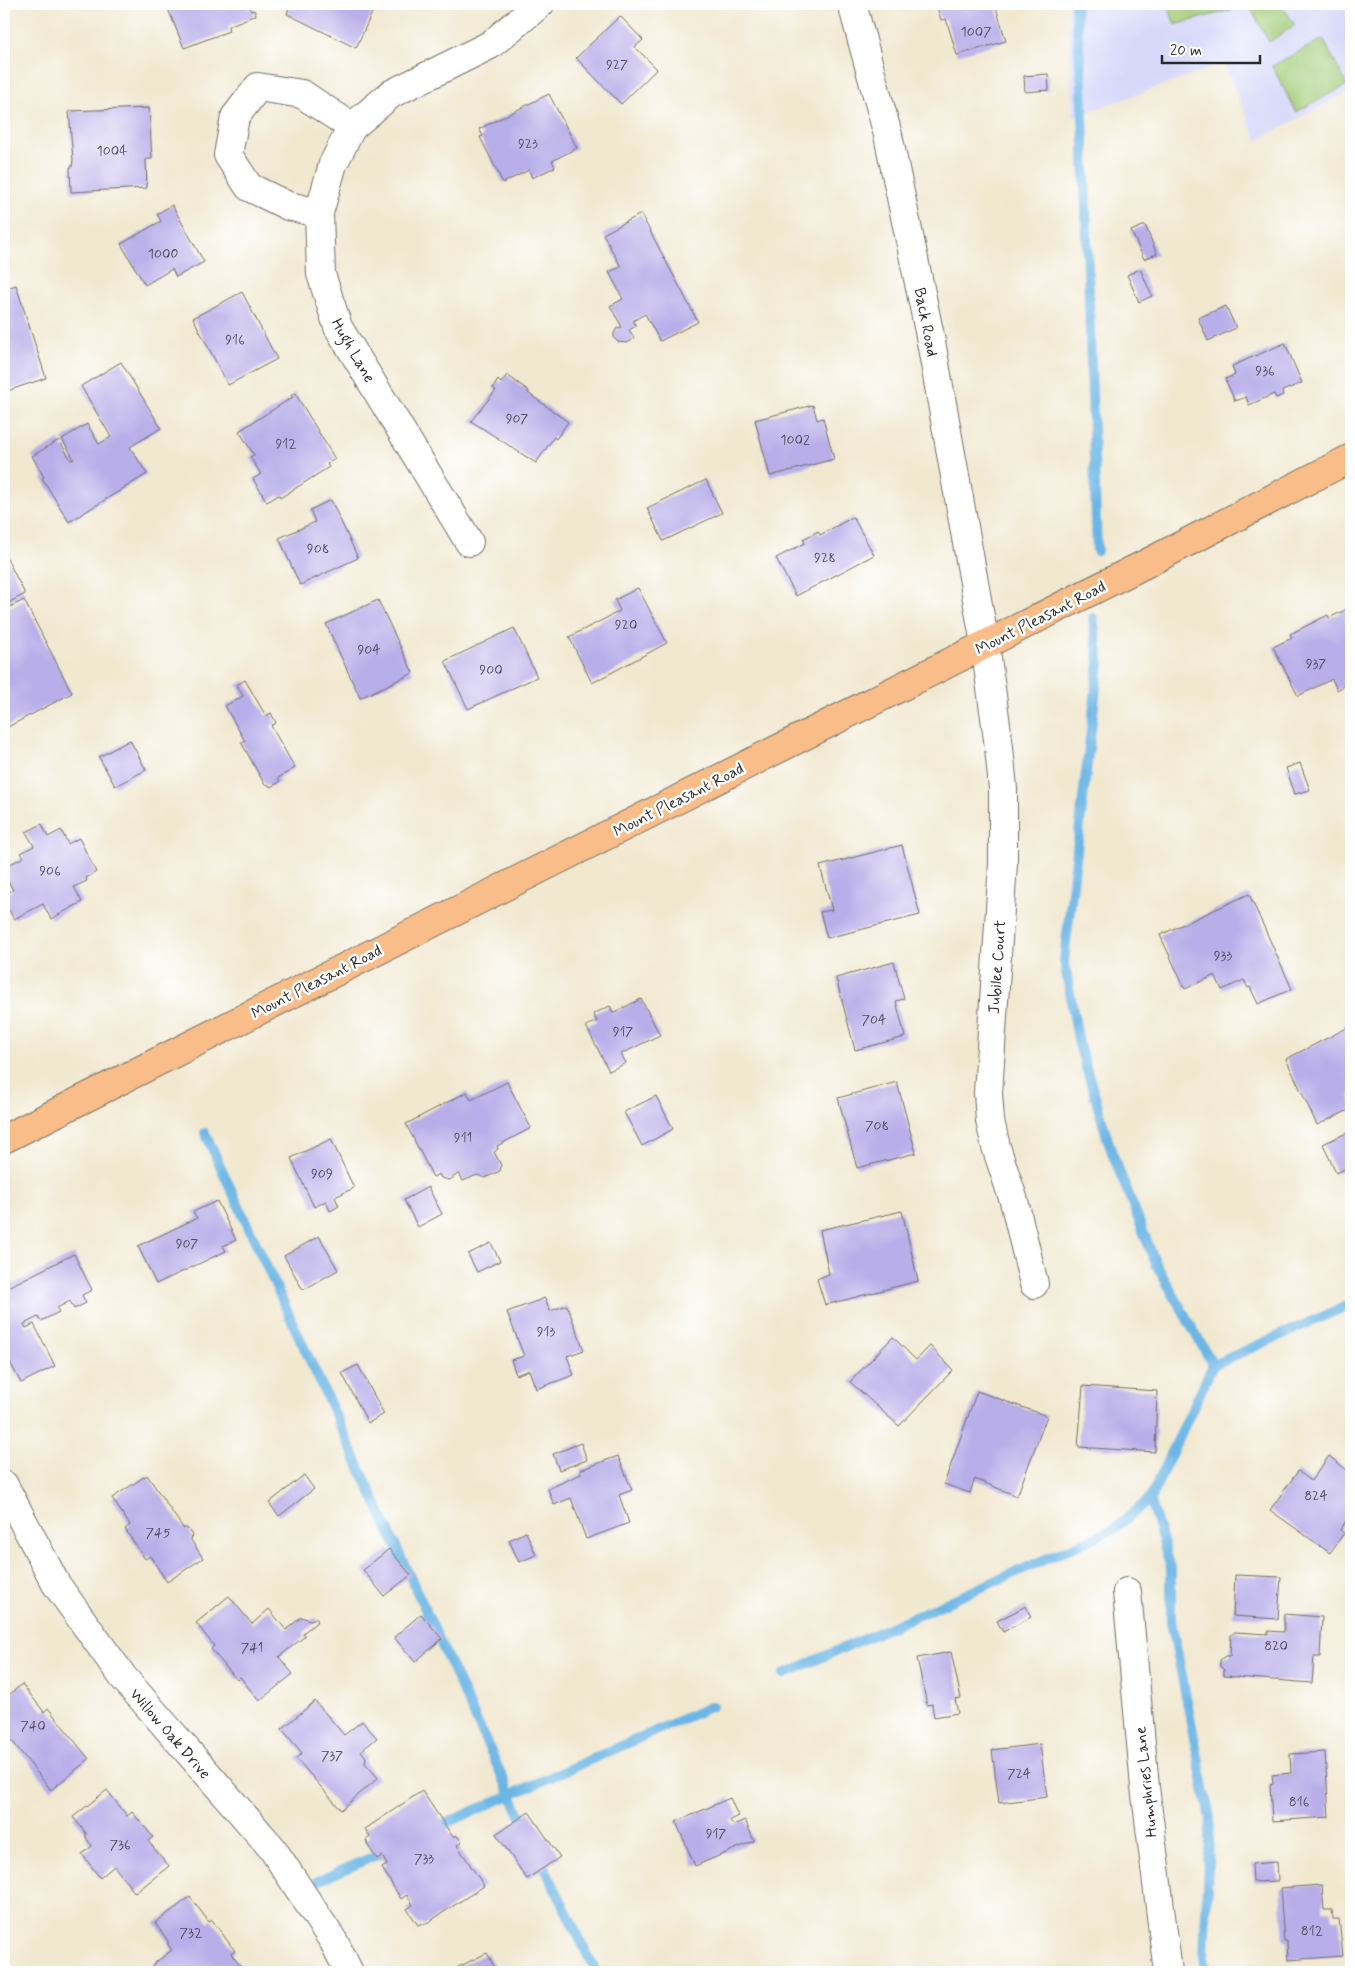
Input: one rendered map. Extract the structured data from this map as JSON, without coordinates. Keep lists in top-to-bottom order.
{
  "streets": {
    "highway": ["Mount Pleasant Road"],
    "street": [
      "Back Road",
      "Hugh Lane",
      "Jubilee Court",
      "Willow Oak Drive",
      "Humphries Lane"
    ]
  },
  "crossings": [
    ["Back Road", "Mount Pleasant Road"],
    ["Back Road", "Jubilee Court"],
    ["Mount Pleasant Road", "Jubilee Court"]
  ],
  "house_numbers": [
    "1007",
    "927",
    "923",
    "1004",
    "1000",
    "916",
    "936",
    "907",
    "1002",
    "912",
    "908",
    "928",
    "920",
    "904",
    "937",
    "900",
    "906",
    "933",
    "704",
    "917",
    "708",
    "911",
    "909",
    "907",
    "913",
    "824",
    "745",
    "820",
    "741",
    "740",
    "737",
    "724",
    "816",
    "917",
    "736",
    "733",
    "812",
    "732"
  ],
  "scale_bar": "20 m"
}
